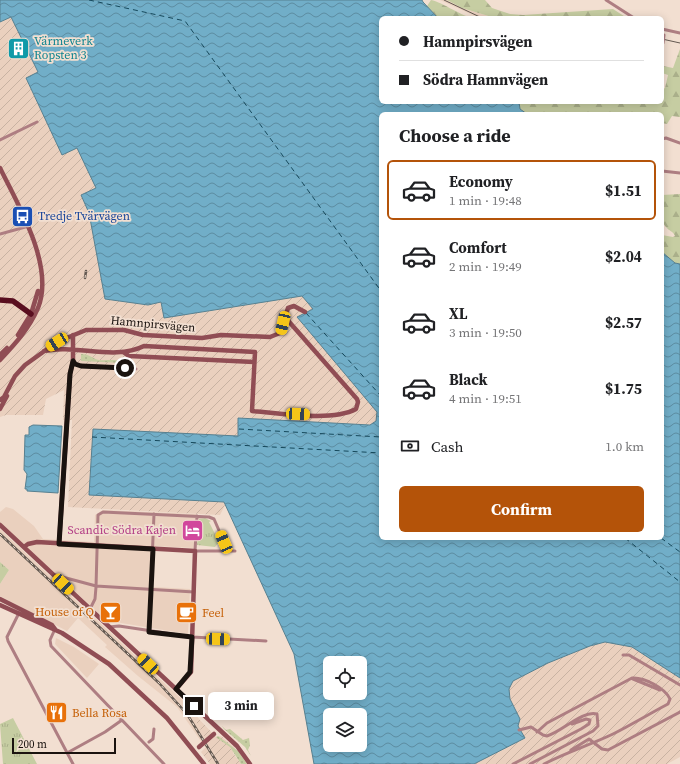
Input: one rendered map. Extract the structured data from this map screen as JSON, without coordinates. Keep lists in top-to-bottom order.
{
  "streets": {
    "main road": ["Hamnpirsvägen"]
  },
  "places": {
    "building": ["Värmeverk Ropsten 3"],
    "bus stop": ["Tredje Tvärvägen"],
    "hotel": ["Scandic Södra Kajen"],
    "bar": ["House of Q"],
    "cafe": ["Feel"],
    "restaurant": ["Bella Rosa"]
  },
  "scale_bar": "200 m",
  "page": {
    "banner": ["Hamnpirsvägen", "Södra Hamnvägen"],
    "heading": "Choose a ride",
    "list": [
      {
        "name": "Economy",
        "note": "1 min · 19:48",
        "value": "$1.51"
      },
      {
        "name": "Comfort",
        "note": "2 min · 19:49",
        "value": "$2.04"
      },
      {
        "name": "XL",
        "note": "3 min · 19:50",
        "value": "$2.57"
      },
      {
        "name": "Black",
        "note": "4 min · 19:51",
        "value": "$1.75"
      }
    ],
    "pay": ["Cash", "1.0 km"],
    "buttons": "Confirm",
    "bubble": "3 min",
    "scale": "200 m"
  }
}
